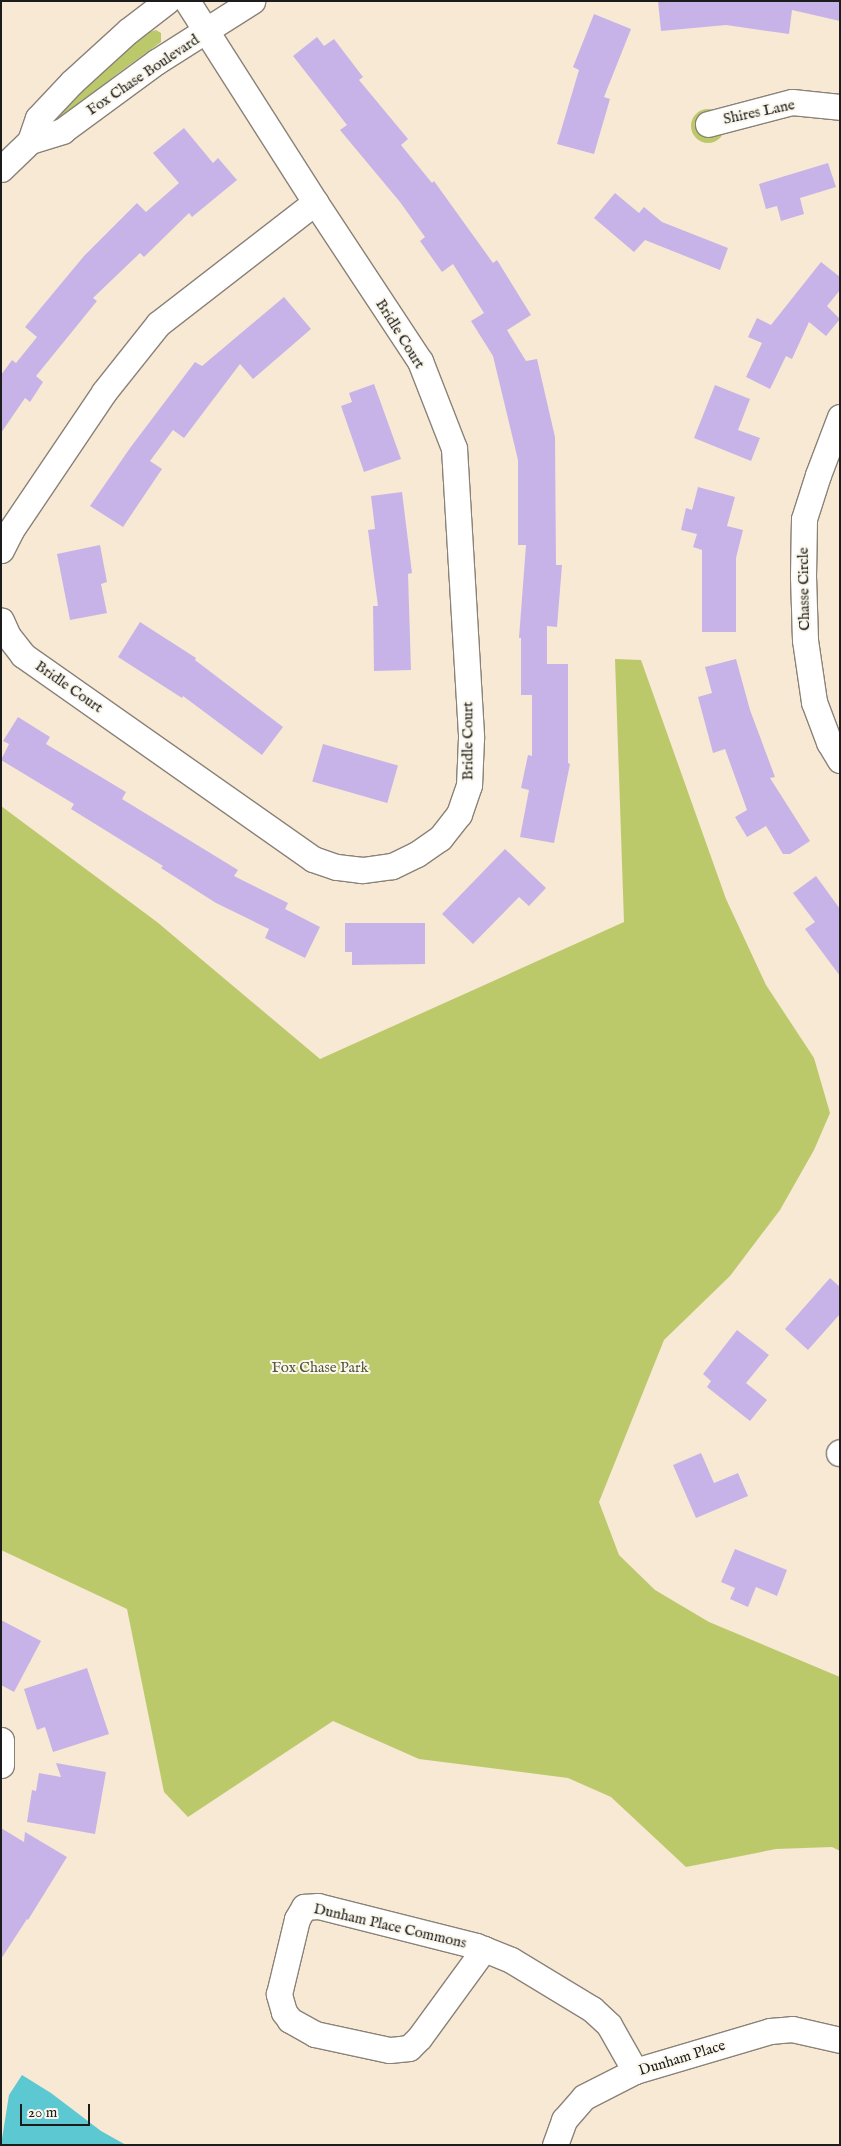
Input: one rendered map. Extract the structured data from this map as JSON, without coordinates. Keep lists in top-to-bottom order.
{
  "streets": {
    "street": [
      "Fox Chase Boulevard",
      "Shires Lane",
      "Bridle Court",
      "Chasse Circle",
      "Dunham Place Commons",
      "Dunham Place"
    ]
  },
  "crossings": [
    ["Fox Chase Boulevard", "Bridle Court"],
    ["Dunham Place Commons", "Dunham Place"]
  ],
  "parks": ["Fox Chase Park"],
  "scale_bar": "20 m"
}
